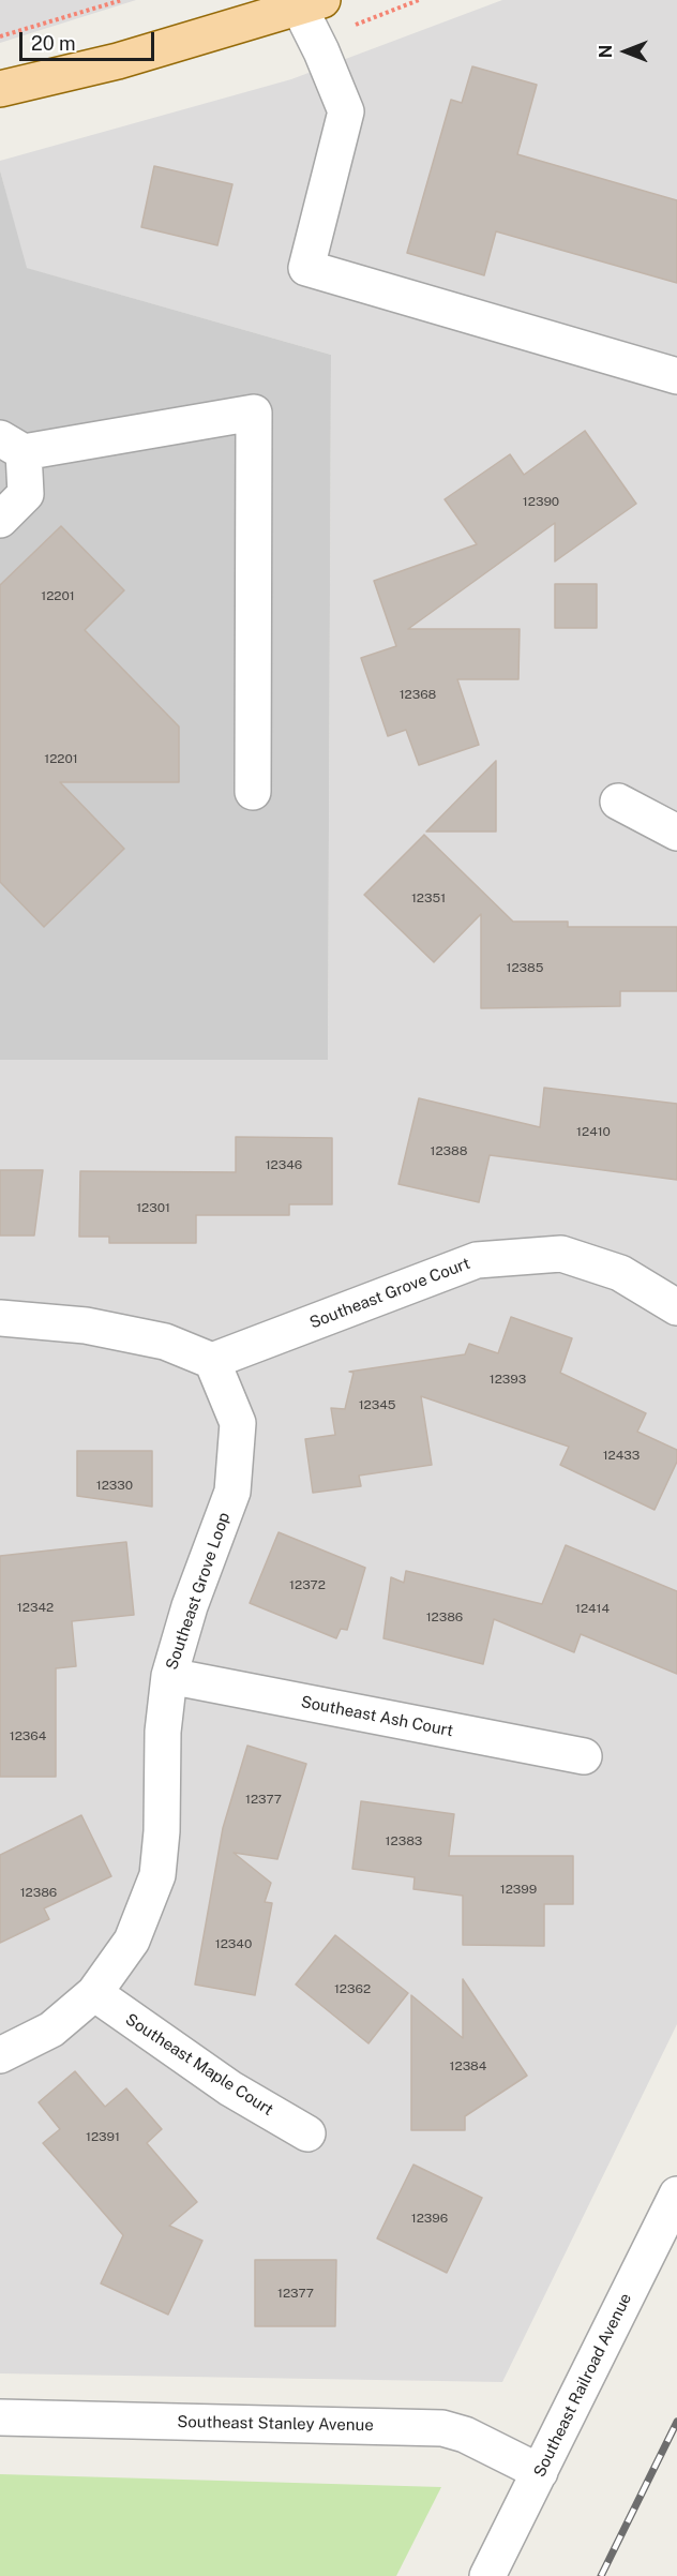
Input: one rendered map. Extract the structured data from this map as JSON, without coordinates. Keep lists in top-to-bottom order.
{
  "streets": {
    "street": [
      "Southeast Grove Court",
      "Southeast Grove Loop",
      "Southeast Ash Court",
      "Southeast Maple Court",
      "Southeast Railroad Avenue",
      "Southeast Stanley Avenue"
    ]
  },
  "crossings": [
    ["Southeast Grove Court", "Southeast Grove Loop"],
    ["Southeast Grove Loop", "Southeast Ash Court"],
    ["Southeast Grove Loop", "Southeast Maple Court"],
    ["Southeast Railroad Avenue", "Southeast Stanley Avenue"]
  ],
  "house_numbers": [
    "12390",
    "12201",
    "12368",
    "12201",
    "12351",
    "12385",
    "12410",
    "12388",
    "12346",
    "12301",
    "12393",
    "12345",
    "12433",
    "12330",
    "12372",
    "12342",
    "12414",
    "12386",
    "12364",
    "12377",
    "12383",
    "12399",
    "12386",
    "12340",
    "12362",
    "12384",
    "12391",
    "12396",
    "12377"
  ],
  "scale_bar": "20 m",
  "north": "left"
}
